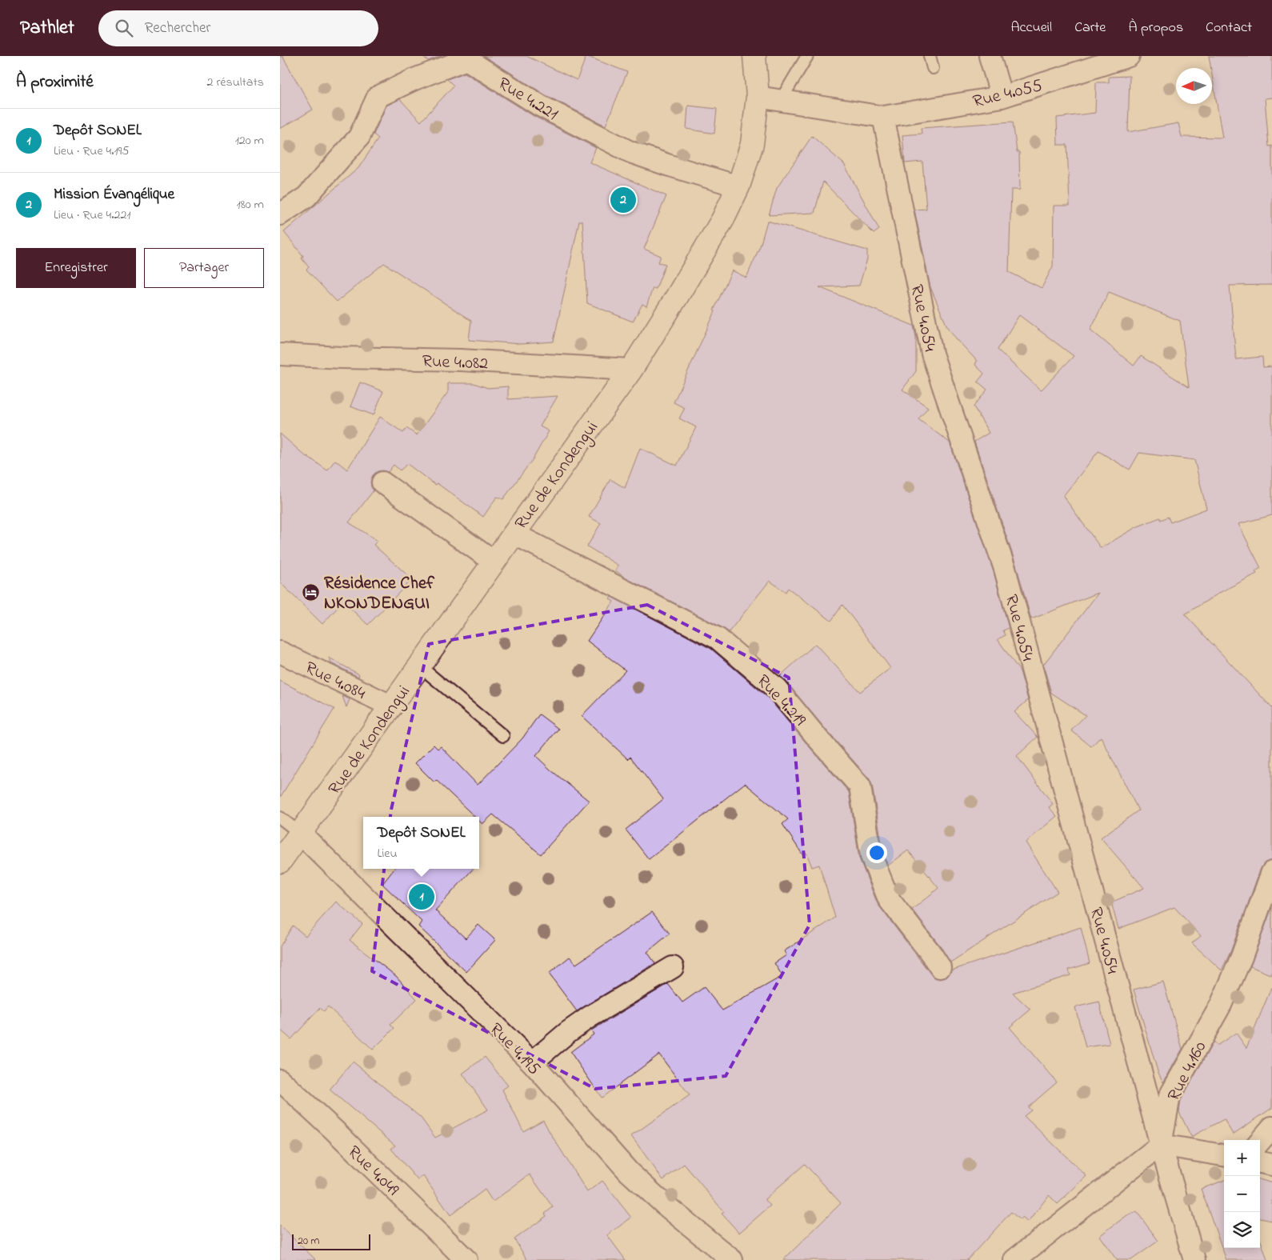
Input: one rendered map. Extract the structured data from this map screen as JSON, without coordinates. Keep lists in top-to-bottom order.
{
  "streets": {
    "main road": ["Rue de Kondengui"],
    "street": [
      "Rue 4.055",
      "Rue 4.221",
      "Rue 4.054",
      "Rue 4.082",
      "Rue 4.084",
      "Rue 4.219",
      "Rue 4.195",
      "Rue 4.160",
      "Rue 4.049"
    ]
  },
  "crossings": [
    ["Rue 4.055", "Rue 4.054"],
    ["Rue 4.221", "Rue de Kondengui"],
    ["Rue 4.054", "Rue 4.160"],
    ["Rue 4.082", "Rue de Kondengui"],
    ["Rue de Kondengui", "Rue 4.084"],
    ["Rue de Kondengui", "Rue 4.219"],
    ["Rue de Kondengui", "Rue 4.195"]
  ],
  "places": {
    "hotel": ["Résidence Chef NKONDENGUI"]
  },
  "scale_bar": "20 m",
  "north": "left",
  "page": {
    "header": "Pathlet",
    "search": "Rechercher",
    "nav": [
      "Accueil",
      "Carte",
      "À propos",
      "Contact"
    ],
    "heading": ["À proximité", "2 résultats"],
    "list": [
      {
        "mark": "1",
        "name": "Depôt SONEL",
        "note": "Lieu · Rue 4.195",
        "value": "120 m"
      },
      {
        "mark": "2",
        "name": "Mission Évangélique",
        "note": "Lieu · Rue 4.221",
        "value": "180 m"
      }
    ],
    "pins": ["2", "1"],
    "buttons": ["Enregistrer", "Partager"],
    "popup": ["Depôt SONEL", "Lieu"],
    "map_buttons": ["+", "−"],
    "scale": "20 m"
  }
}
